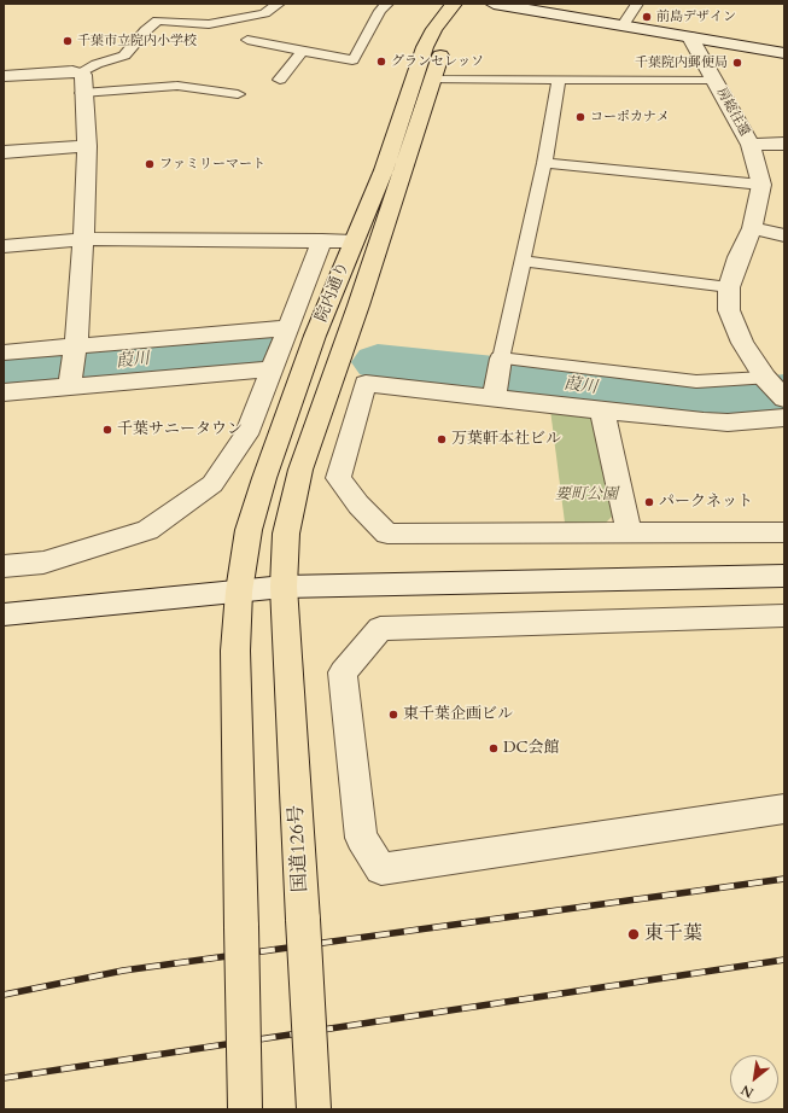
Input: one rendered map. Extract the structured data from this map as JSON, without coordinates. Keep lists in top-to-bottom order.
{
  "streets": {
    "highway": ["院内通り", "国道126号"],
    "street": ["房総往還"]
  },
  "crossings": [
    ["院内通り", "国道126号"]
  ],
  "water": ["葭川"],
  "parks": ["要町公園"],
  "places": [
    "前島デザイン",
    "千葉市立院内小学校",
    "グランセレッソ",
    "千葉院内郵便局",
    "コーポカナメ",
    "ファミリーマート",
    "千葉サニータウン",
    "万葉軒本社ビル",
    "パークネット",
    "東千葉企画ビル",
    "DC会館",
    "東千葉"
  ],
  "north": "bottom left"
}
